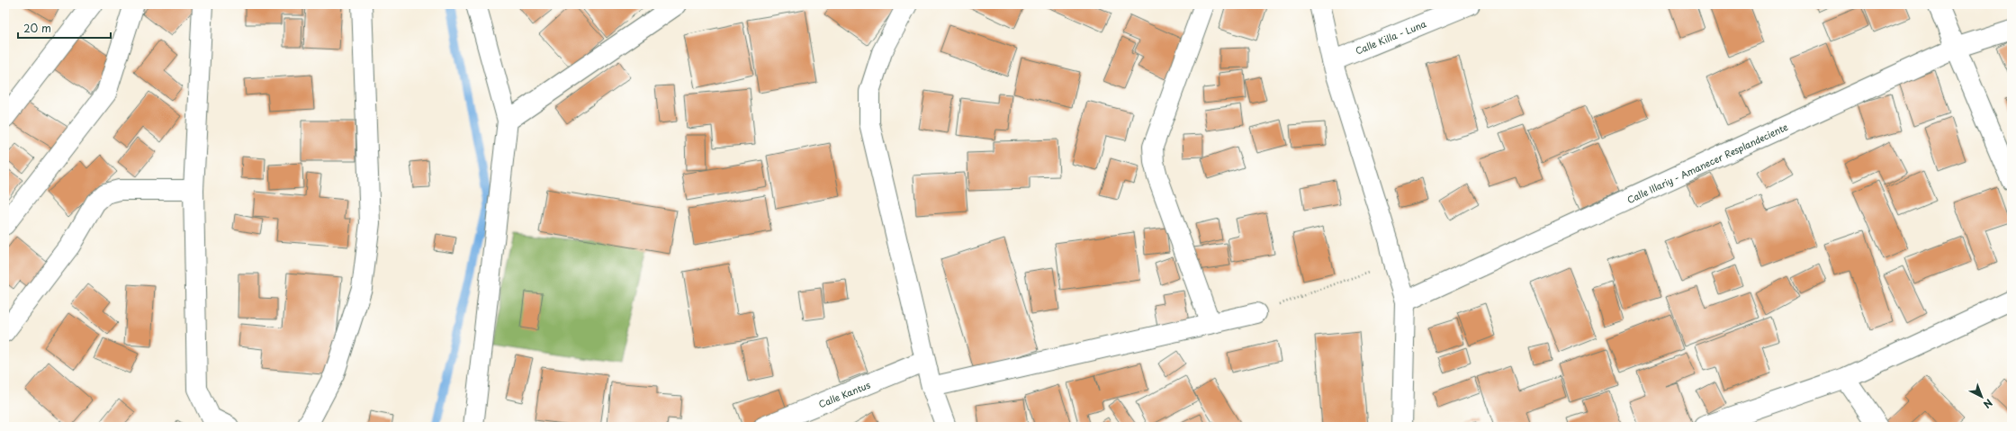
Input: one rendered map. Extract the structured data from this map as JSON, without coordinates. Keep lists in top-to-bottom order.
{
  "streets": {
    "street": ["Calle Killa - Luna", "Calle Illariy - Amanecer Resplandeciente", "Calle Kantus"]
  },
  "scale_bar": "20 m",
  "north": "bottom right"
}
